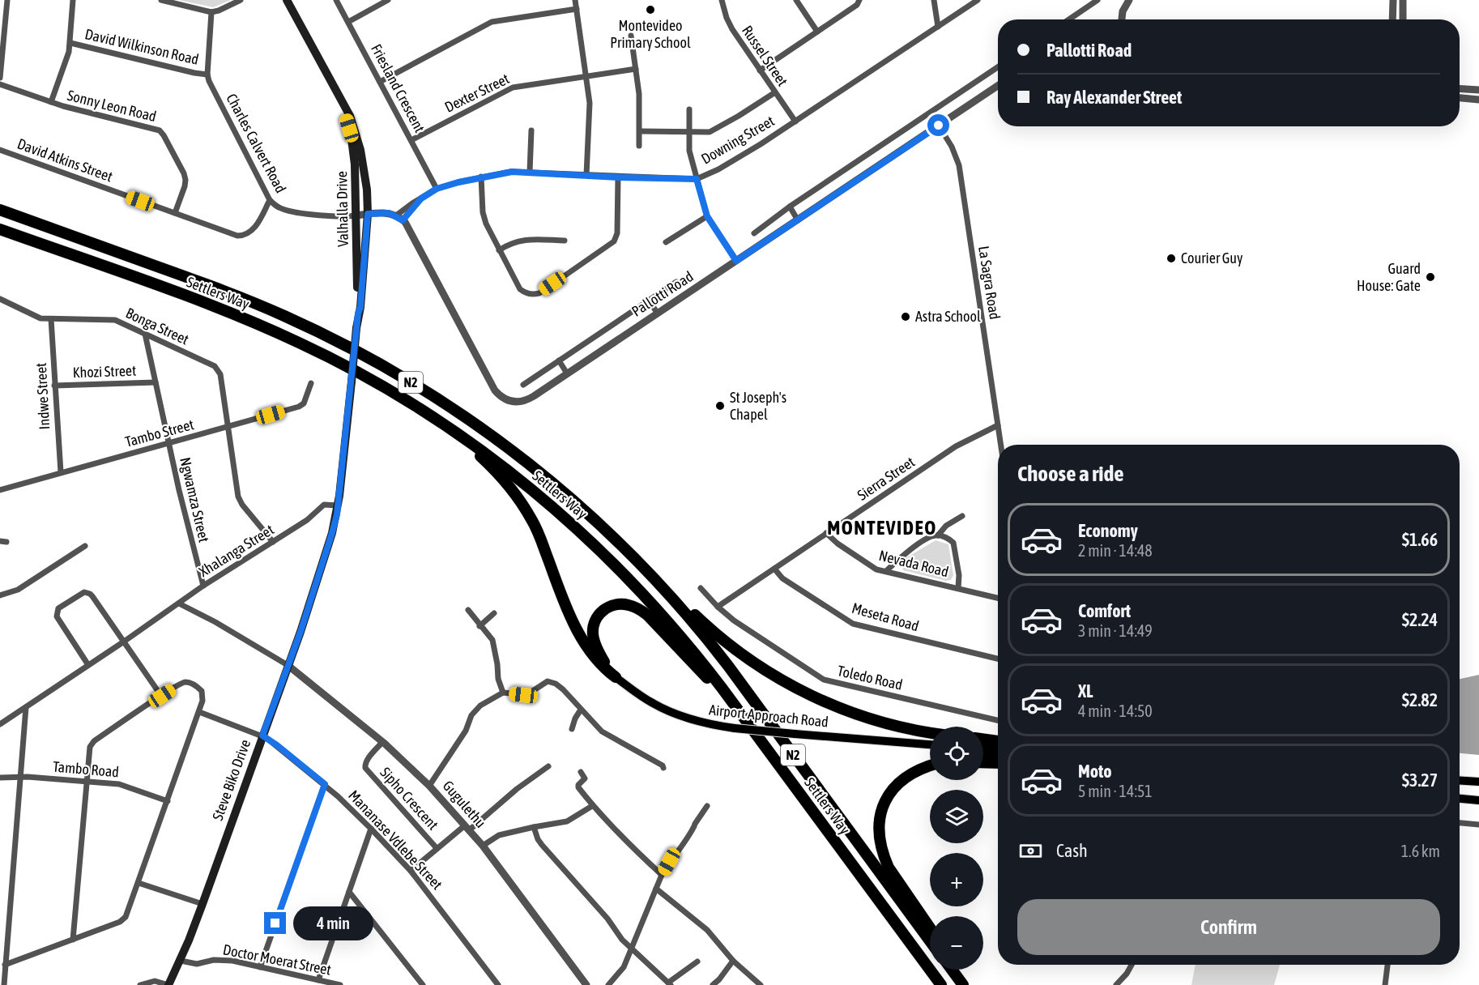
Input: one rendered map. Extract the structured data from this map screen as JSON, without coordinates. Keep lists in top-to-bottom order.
{
  "streets": {
    "highway": ["Settlers Way", "N2"],
    "main road": ["Valhalla Drive", "Airport Approach Road", "Steve Biko Drive"],
    "street": [
      "David Wilkinson Road",
      "Russel Street",
      "Friesland Crescent",
      "Dexter Street",
      "Sonny Leon Road",
      "Downing Street",
      "Charles Calvert Road",
      "David Atkins Street",
      "La Sagra Road",
      "Pallotti Road",
      "Bonga Street",
      "Khozi Street",
      "Indwe Street",
      "Tambo Street",
      "Sierra Street",
      "Ngwamza Street",
      "Xhalanga Street",
      "Nevada Road",
      "Meseta Road",
      "Toledo Road",
      "Tambo Road",
      "Sipho Crescent",
      "Gugulethu",
      "Mananase Vdlebe Street",
      "Doctor Moerat Street"
    ]
  },
  "crossings": [
    ["David Wilkinson Road", "Charles Calvert Road"],
    ["Russel Street", "Downing Street"],
    ["Friesland Crescent", "Dexter Street"],
    ["Friesland Crescent", "Downing Street"],
    ["Sonny Leon Road", "David Atkins Street"],
    ["Downing Street", "Pallotti Road"],
    ["Charles Calvert Road", "David Atkins Street"],
    ["Charles Calvert Road", "Valhalla Drive"],
    ["Valhalla Drive", "Steve Biko Drive"],
    ["La Sagra Road", "Pallotti Road"],
    ["La Sagra Road", "Sierra Street"],
    ["Bonga Street", "Indwe Street"],
    ["Bonga Street", "Tambo Street"],
    ["Bonga Street", "Ngwamza Street"],
    ["Khozi Street", "Indwe Street"],
    ["Khozi Street", "Ngwamza Street"],
    ["Indwe Street", "Tambo Street"],
    ["Tambo Street", "Ngwamza Street"],
    ["Sierra Street", "Nevada Road"],
    ["Sierra Street", "Meseta Road"],
    ["Sierra Street", "Toledo Road"],
    ["Ngwamza Street", "Xhalanga Street"],
    ["Xhalanga Street", "Steve Biko Drive"],
    ["Steve Biko Drive", "Gugulethu"],
    ["Steve Biko Drive", "Mananase Vdlebe Street"],
    ["Steve Biko Drive", "Doctor Moerat Street"],
    ["Sipho Crescent", "Gugulethu"]
  ],
  "districts": ["MONTEVIDEO"],
  "places": [
    "Montevideo Primary School",
    "Courier Guy",
    "Guard House: Gate",
    "Astra School",
    "St Joseph's Chapel"
  ],
  "page": {
    "banner": ["Pallotti Road", "Ray Alexander Street"],
    "heading": "Choose a ride",
    "list": [
      {
        "name": "Economy",
        "note": "2 min · 14:48",
        "value": "$1.66"
      },
      {
        "name": "Comfort",
        "note": "3 min · 14:49",
        "value": "$2.24"
      },
      {
        "name": "XL",
        "note": "4 min · 14:50",
        "value": "$2.82"
      },
      {
        "name": "Moto",
        "note": "5 min · 14:51",
        "value": "$3.27"
      }
    ],
    "map_buttons": ["+", "−"],
    "pay": ["Cash", "1.6 km"],
    "buttons": "Confirm",
    "bubble": "4 min"
  }
}
